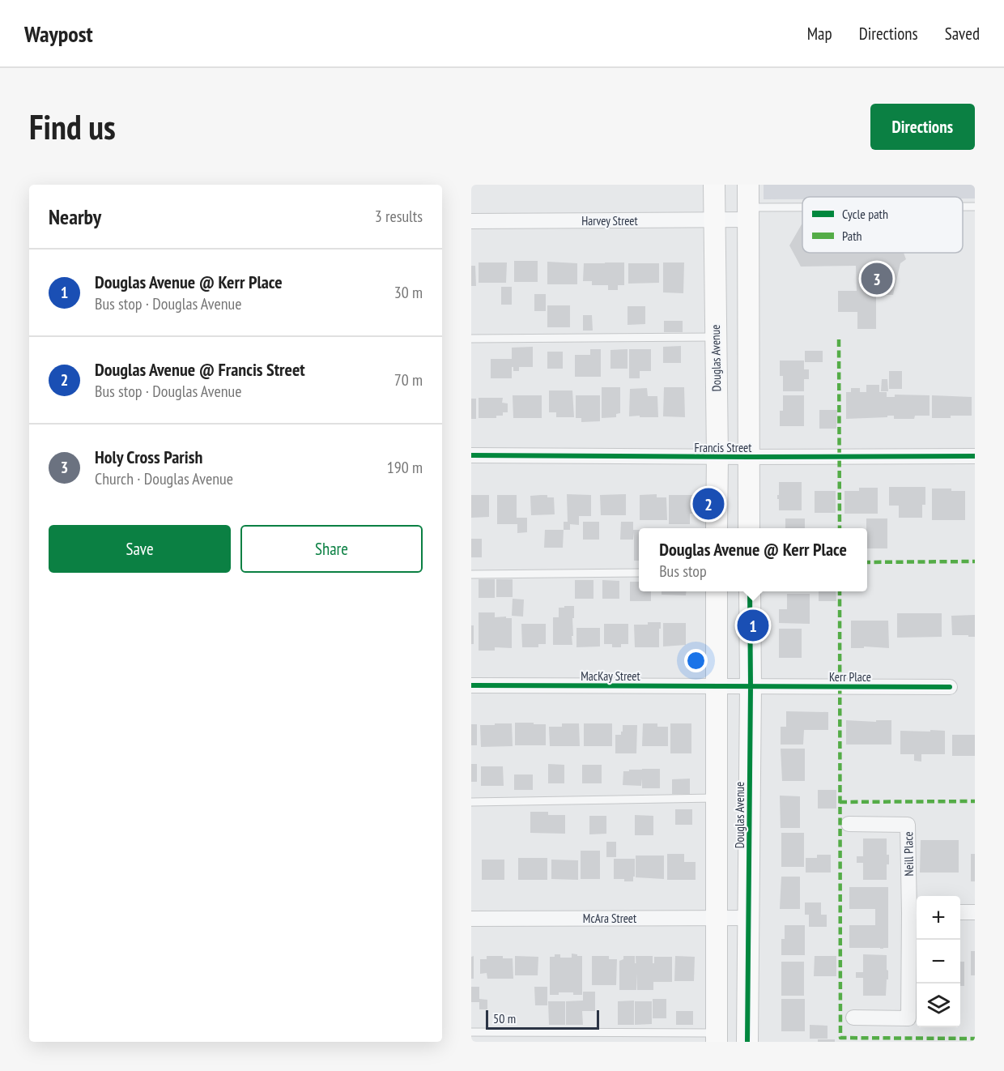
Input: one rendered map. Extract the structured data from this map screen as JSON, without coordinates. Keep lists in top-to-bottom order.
{
  "streets": {
    "street": [
      "Harvey Street",
      "Douglas Avenue",
      "Francis Street",
      "MacKay Street",
      "Kerr Place",
      "Neill Place",
      "McAra Street"
    ]
  },
  "crossings": [
    ["Harvey Street", "Douglas Avenue"],
    ["Douglas Avenue", "Francis Street"],
    ["Douglas Avenue", "MacKay Street"],
    ["Douglas Avenue", "Kerr Place"],
    ["Douglas Avenue", "McAra Street"],
    ["MacKay Street", "Kerr Place"]
  ],
  "legend": ["Cycle path", "Path"],
  "scale_bar": "50 m",
  "page": {
    "header": "Waypost",
    "nav": ["Map", "Directions", "Saved"],
    "buttons": [
      "Directions",
      ["Save", "Share"]
    ],
    "title": "Find us",
    "heading": ["Nearby", "3 results"],
    "list": [
      {
        "mark": "1",
        "name": "Douglas Avenue @ Kerr Place",
        "note": "Bus stop · Douglas Avenue",
        "value": "30 m"
      },
      {
        "mark": "2",
        "name": "Douglas Avenue @ Francis Street",
        "note": "Bus stop · Douglas Avenue",
        "value": "70 m"
      },
      {
        "mark": "3",
        "name": "Holy Cross Parish",
        "note": "Church · Douglas Avenue",
        "value": "190 m"
      }
    ],
    "pins": ["3", "2", "1"],
    "popup": ["Douglas Avenue @ Kerr Place", "Bus stop"],
    "map_buttons": ["+", "−"],
    "scale": "50 m"
  }
}
